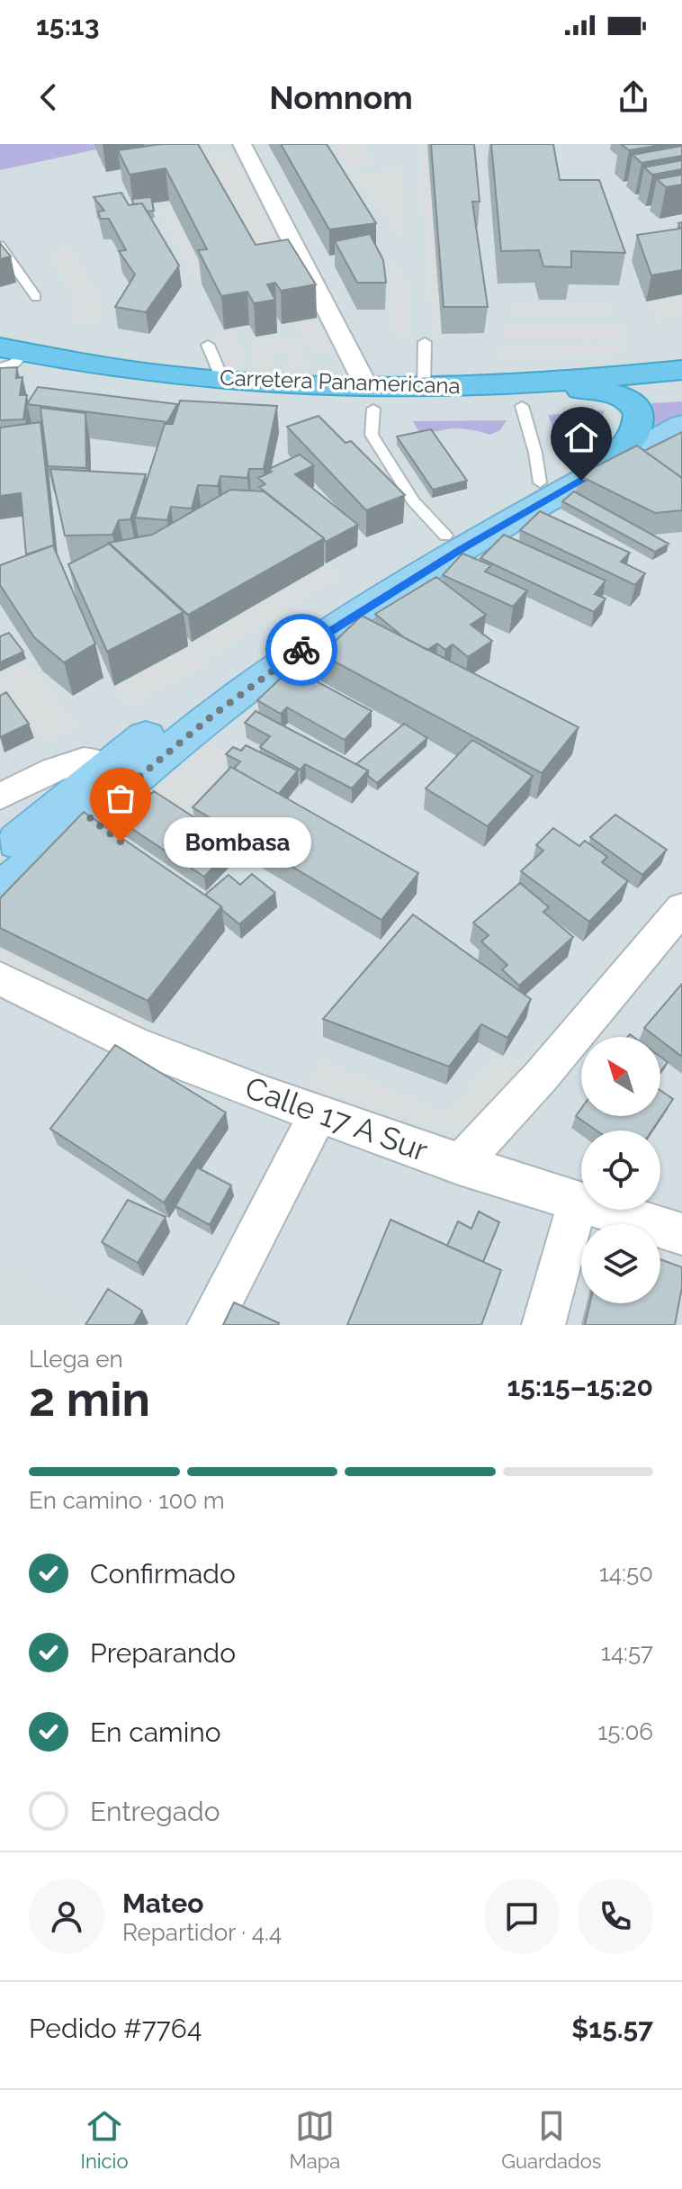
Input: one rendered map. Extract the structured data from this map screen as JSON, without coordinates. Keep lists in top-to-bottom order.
{
  "streets": {
    "highway": ["Carretera Panamericana"],
    "street": ["Calle 17 A Sur"]
  },
  "places": ["Bombasa"],
  "north": "top left",
  "page": {
    "status": "15:13",
    "header": "Nomnom",
    "bubble": "Bombasa",
    "heading": ["2 min", "Llega en", "15:15–15:20"],
    "panel": [
      "Mateo",
      "Repartidor · 4.4",
      "Pedido #7764",
      "$15.57"
    ],
    "bar": "En camino · 100 m",
    "list": [
      ["Confirmado", "14:50"],
      ["Preparando", "14:57"],
      ["En camino", "15:06"],
      "Entregado"
    ],
    "tabs": ["Inicio", "Mapa", "Guardados"]
  }
}
